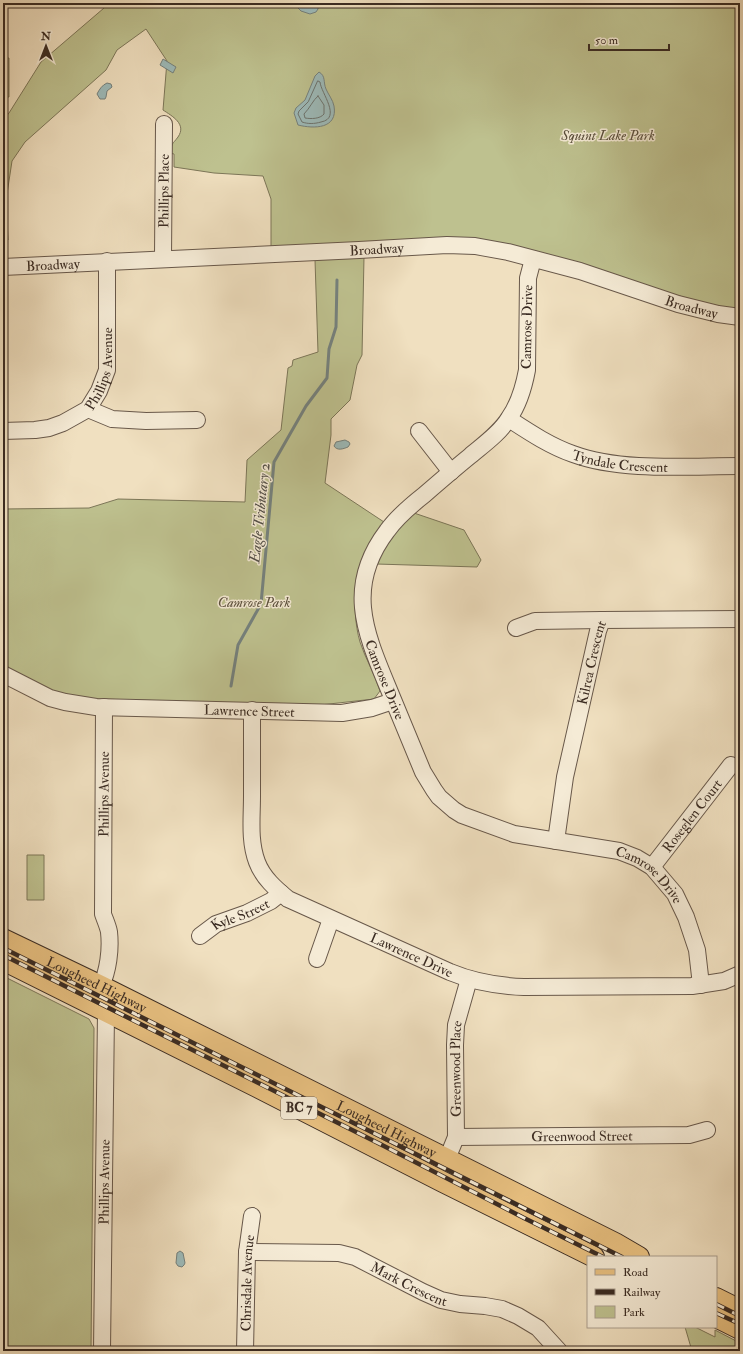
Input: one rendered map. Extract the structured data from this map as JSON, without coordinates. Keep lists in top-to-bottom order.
{
  "streets": {
    "main road": ["Lougheed Highway", "BC 7"],
    "street": [
      "Phillips Place",
      "Broadway",
      "Camrose Drive",
      "Phillips Avenue",
      "Tyndale Crescent",
      "Kilrea Crescent",
      "Lawrence Street",
      "Roseglen Court",
      "Kyle Street",
      "Lawrence Drive",
      "Greenwood Place",
      "Greenwood Street",
      "Mark Crescent",
      "Chrisdale Avenue"
    ]
  },
  "crossings": [
    ["Phillips Place", "Broadway"],
    ["Broadway", "Camrose Drive"],
    ["Broadway", "Phillips Avenue"],
    ["Camrose Drive", "Tyndale Crescent"],
    ["Camrose Drive", "Kilrea Crescent"],
    ["Camrose Drive", "Lawrence Street"],
    ["Camrose Drive", "Roseglen Court"],
    ["Camrose Drive", "Lawrence Drive"],
    ["Phillips Avenue", "Lawrence Street"],
    ["Phillips Avenue", "Lougheed Highway"],
    ["Lawrence Street", "Lawrence Drive"],
    ["Kyle Street", "Lawrence Drive"],
    ["Lawrence Drive", "Greenwood Place"],
    ["Lougheed Highway", "Greenwood Place"],
    ["Greenwood Place", "Greenwood Street"],
    ["Mark Crescent", "Chrisdale Avenue"]
  ],
  "water": ["Eagle Tributary 2"],
  "parks": ["Squint Lake Park", "Camrose Park"],
  "legend": ["Road", "Railway", "Park"],
  "scale_bar": "50 m",
  "north": "top"
}
